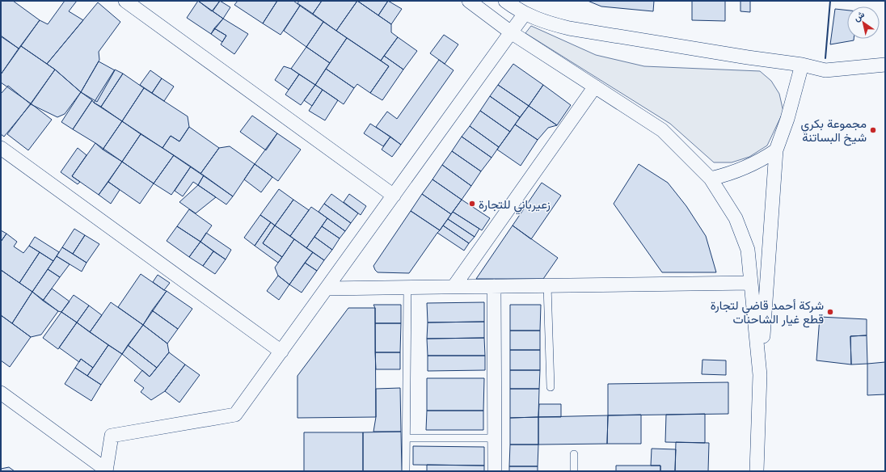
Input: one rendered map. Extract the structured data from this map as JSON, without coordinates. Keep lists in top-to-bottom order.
{
  "places": ["مجموعة بكري شيخ البساتنة", "زعيرباني للتجارة", "شركة أحمد قاضي لتجارة قطع غيار الشاحنات"],
  "north": "top left"
}
